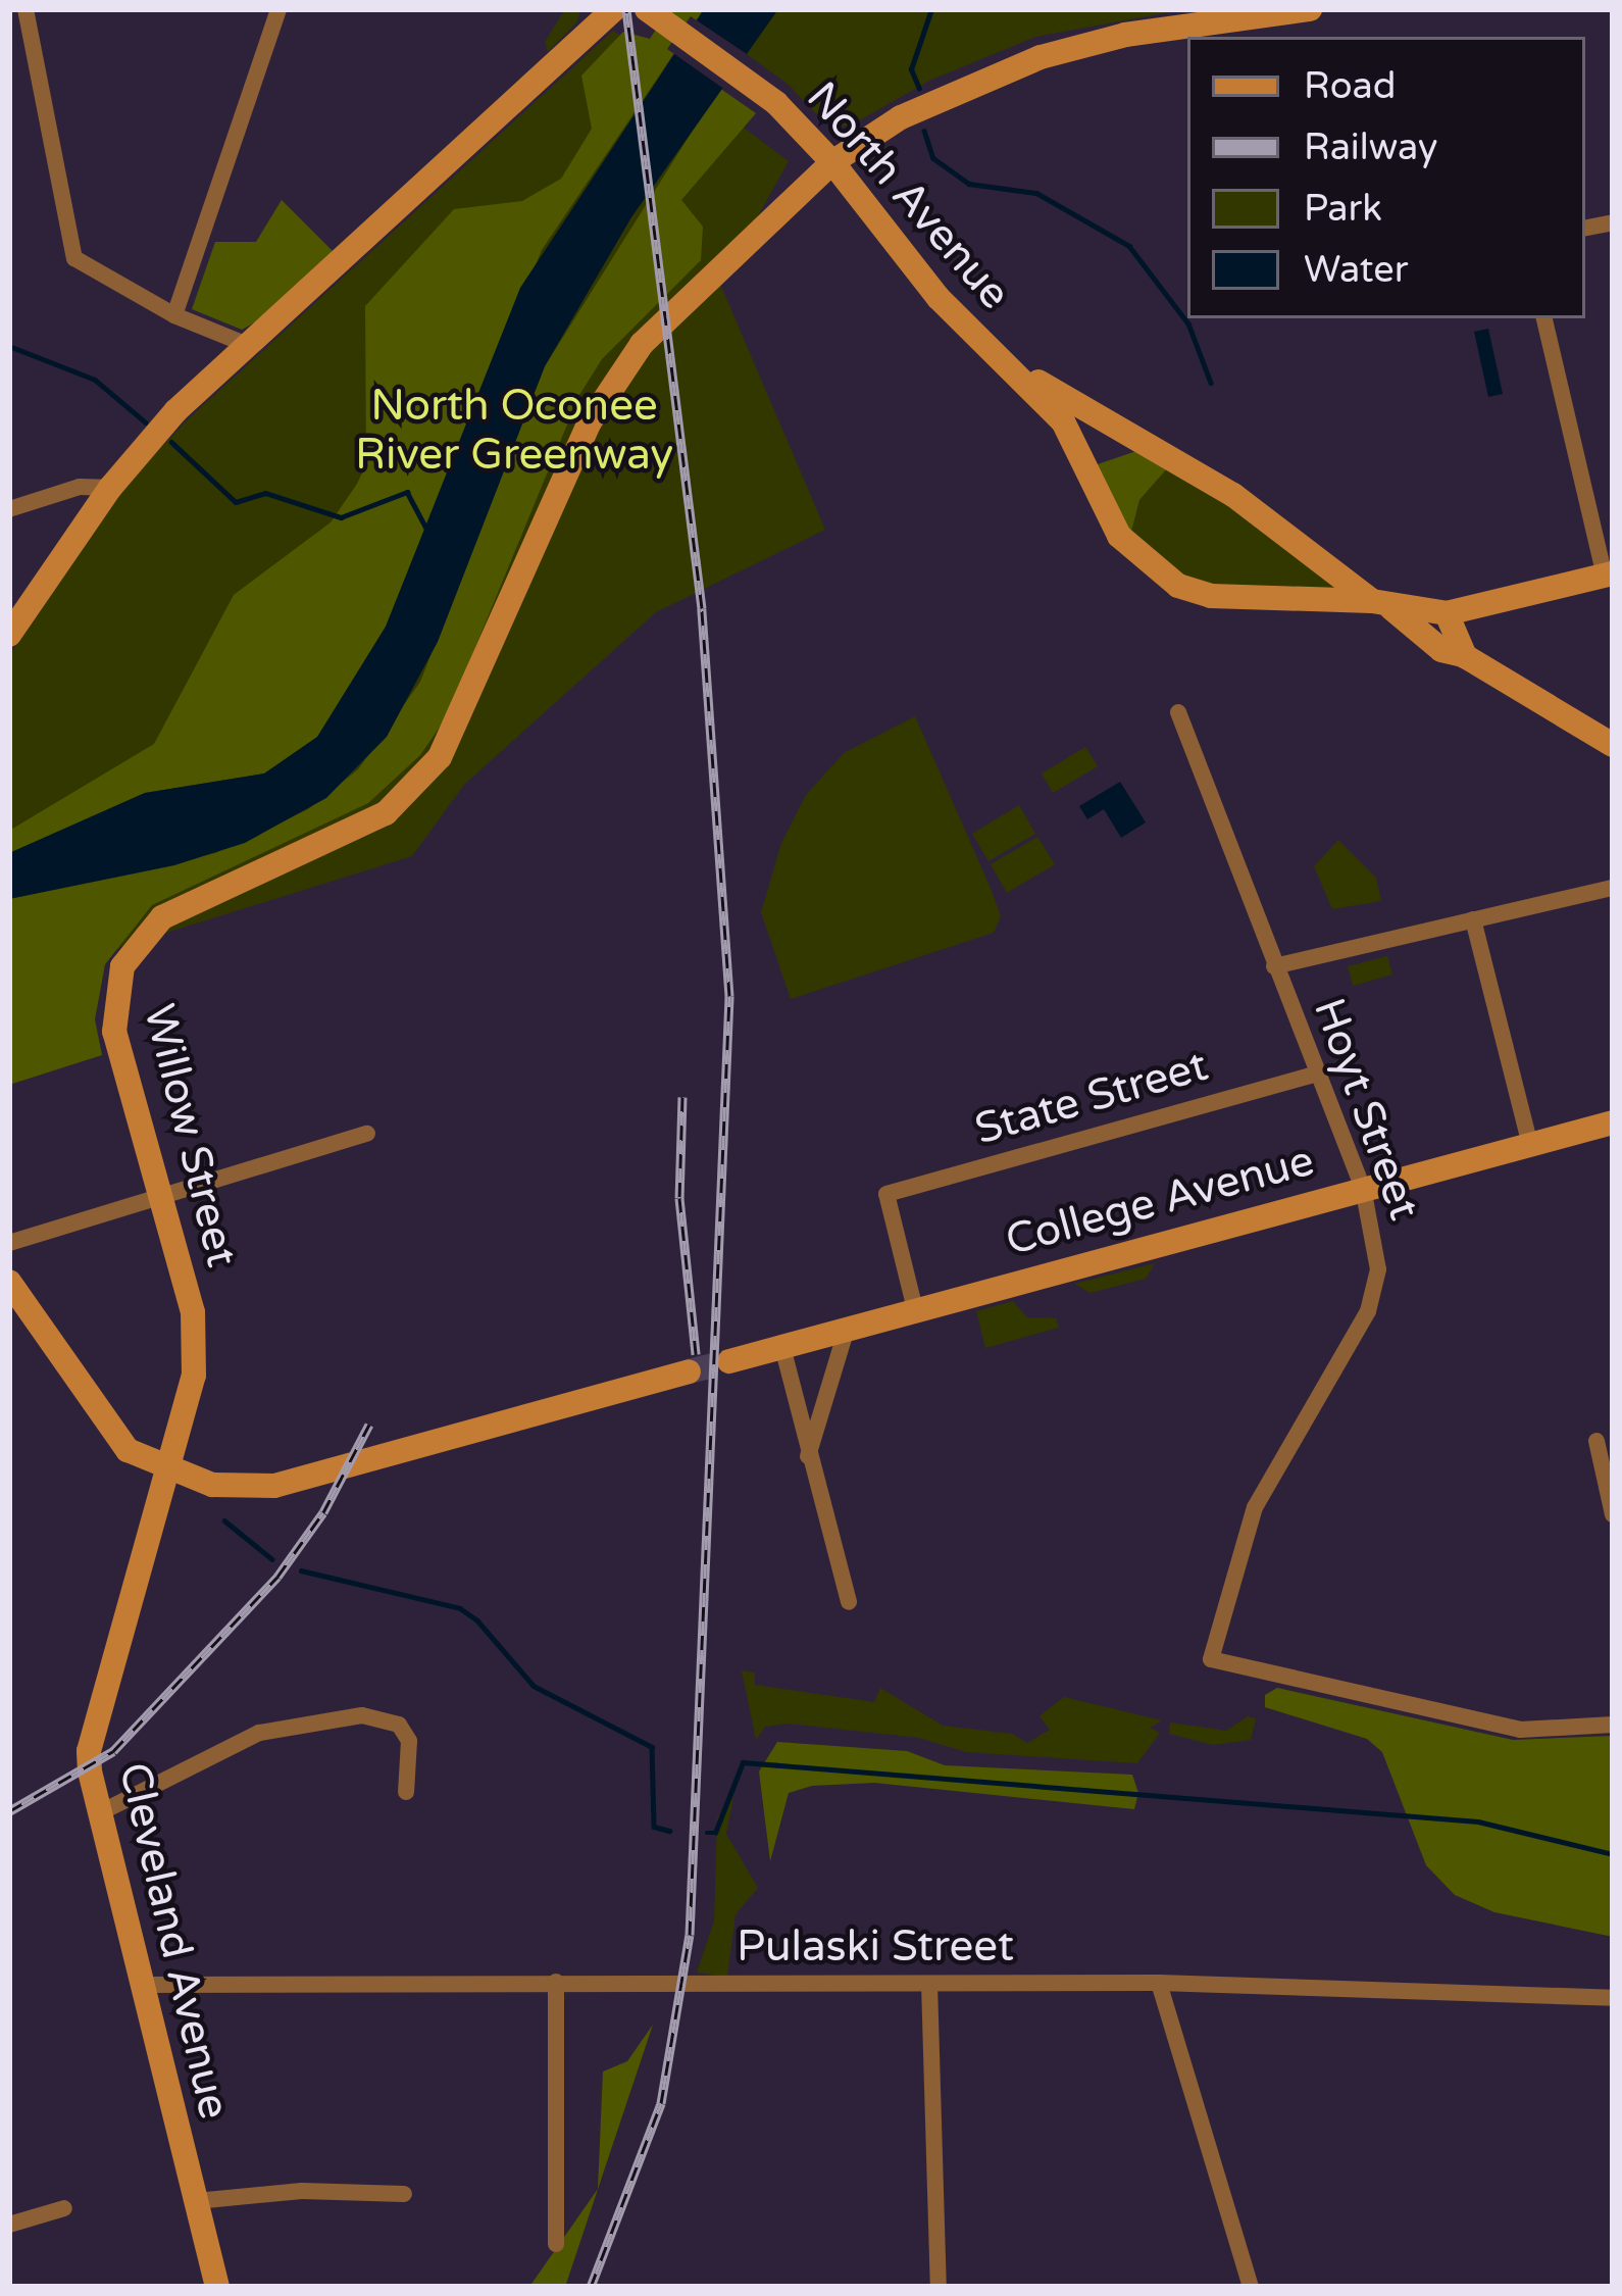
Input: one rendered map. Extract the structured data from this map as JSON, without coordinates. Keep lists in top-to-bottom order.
{
  "streets": {
    "street": [
      "North Avenue",
      "State Street",
      "Hoyt Street",
      "Willow Street",
      "College Avenue",
      "Cleveland Avenue",
      "Pulaski Street"
    ]
  },
  "crossings": [
    ["North Avenue", "Willow Street"],
    ["State Street", "Hoyt Street"],
    ["State Street", "College Avenue"],
    ["Hoyt Street", "College Avenue"],
    ["Willow Street", "Cleveland Avenue"],
    ["Cleveland Avenue", "Pulaski Street"]
  ],
  "parks": ["North Oconee River Greenway"],
  "legend": [
    "Road",
    "Railway",
    "Park",
    "Water"
  ]
}
